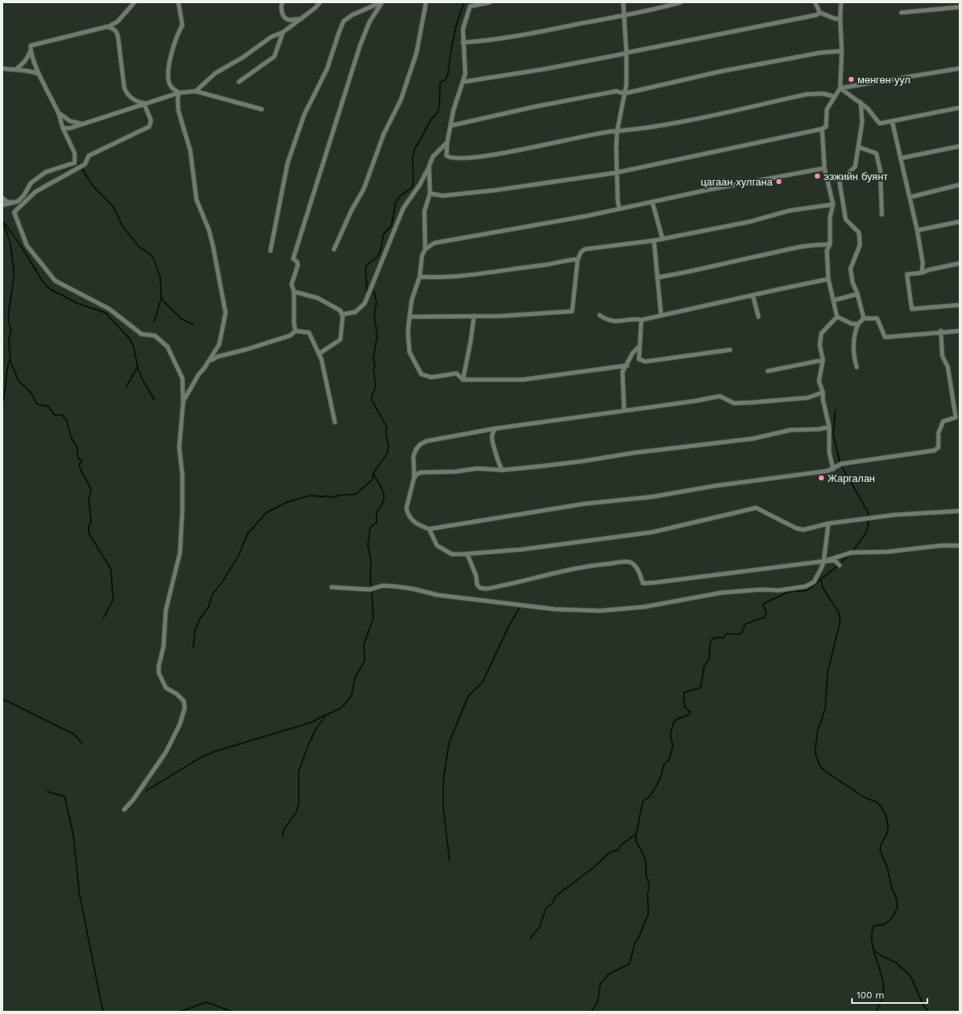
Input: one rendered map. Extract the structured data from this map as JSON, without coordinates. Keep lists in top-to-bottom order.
{
  "places": [
    "мөнгөн уул",
    "ээжийн буянт",
    "цагаан хулгана",
    "Жаргалан"
  ],
  "scale_bar": "100 m"
}
